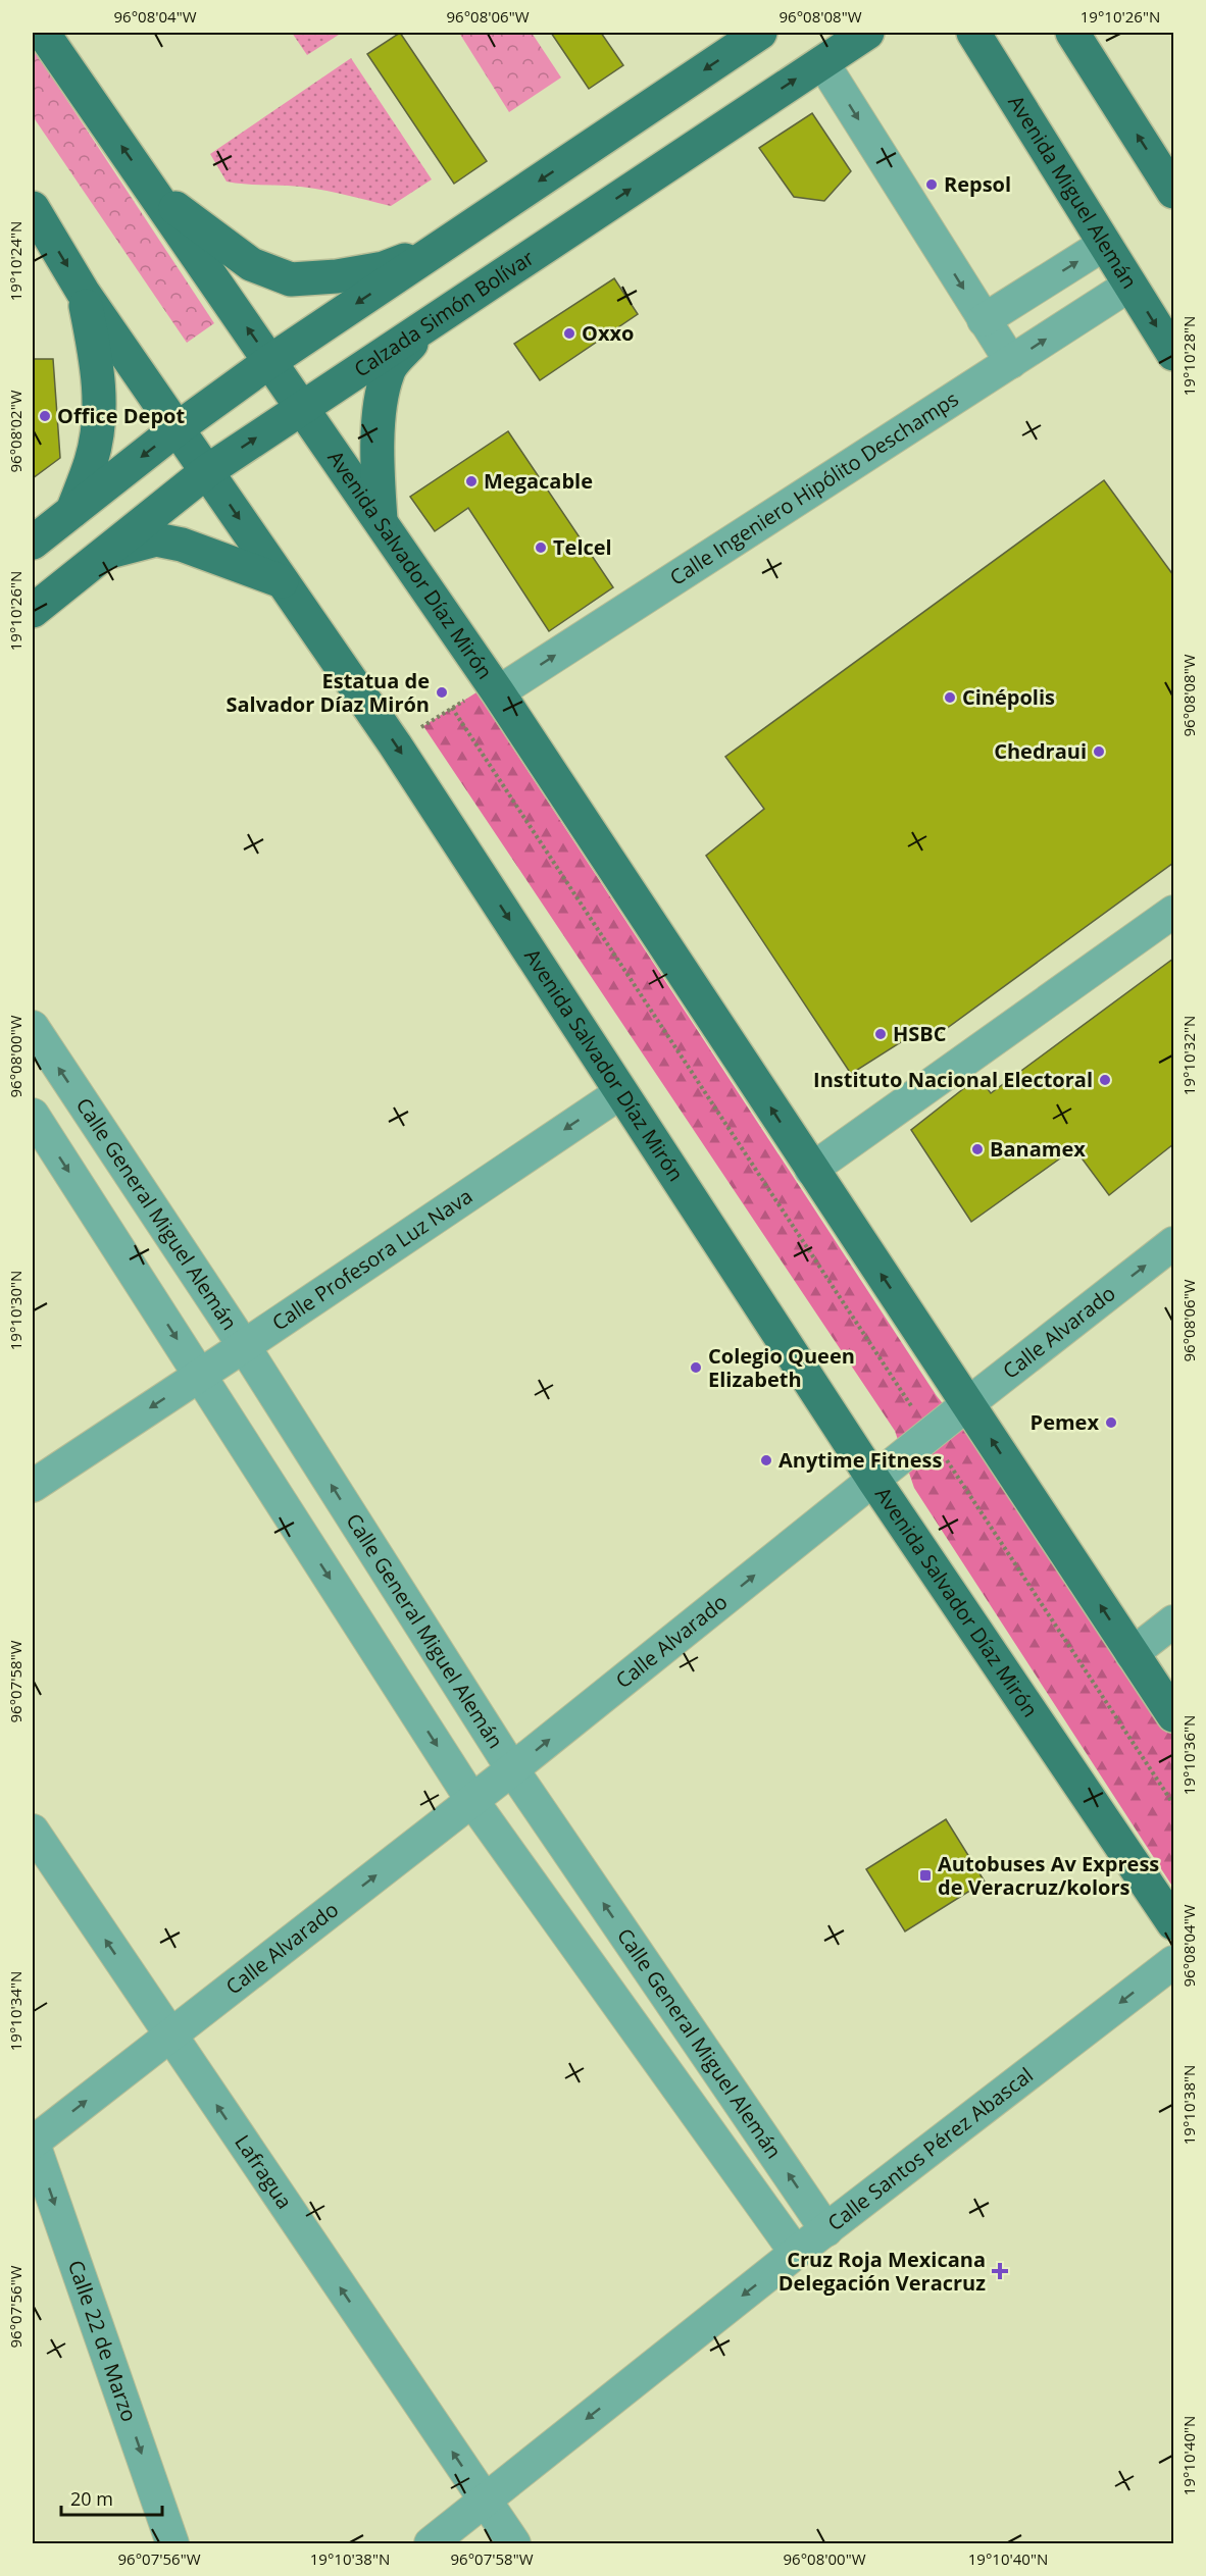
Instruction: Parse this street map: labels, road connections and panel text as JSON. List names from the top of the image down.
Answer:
{
  "streets": {
    "main road": ["Avenida Miguel Alemán", "Calzada Simón Bolívar", "Avenida Salvador Díaz Mirón"],
    "street": [
      "Calle Ingeniero Hipólito Deschamps",
      "Calle General Miguel Alemán",
      "Calle Profesora Luz Nava",
      "Calle Alvarado",
      "Calle Santos Pérez Abascal",
      "Lafragua",
      "Calle 22 de Marzo"
    ]
  },
  "crossings": [
    ["Avenida Miguel Alemán", "Calle Ingeniero Hipólito Deschamps"],
    ["Calzada Simón Bolívar", "Avenida Salvador Díaz Mirón"],
    ["Calle Ingeniero Hipólito Deschamps", "Avenida Salvador Díaz Mirón"],
    ["Avenida Salvador Díaz Mirón", "Calle Profesora Luz Nava"],
    ["Avenida Salvador Díaz Mirón", "Calle Alvarado"],
    ["Calle General Miguel Alemán", "Calle Profesora Luz Nava"],
    ["Calle General Miguel Alemán", "Calle Alvarado"],
    ["Calle General Miguel Alemán", "Calle Santos Pérez Abascal"],
    ["Calle Alvarado", "Lafragua"],
    ["Calle Alvarado", "Calle 22 de Marzo"],
    ["Calle Santos Pérez Abascal", "Lafragua"]
  ],
  "one_way": [
    "Calle Ingeniero Hipólito Deschamps",
    "Calle Profesora Luz Nava",
    "Calle Alvarado",
    "Calle Santos Pérez Abascal",
    "Lafragua",
    "Calle 22 de Marzo"
  ],
  "places": {
    "other": [
      "Repsol",
      "Oxxo",
      "Office Depot",
      "Megacable",
      "Telcel",
      "Estatua de Salvador Díaz Mirón",
      "Cinépolis",
      "Chedraui",
      "HSBC",
      "Instituto Nacional Electoral",
      "Banamex",
      "Colegio Queen Elizabeth",
      "Pemex",
      "Anytime Fitness"
    ],
    "transit": ["Autobuses Av Express de Veracruz/kolors"],
    "health": ["Cruz Roja Mexicana Delegación Veracruz"]
  },
  "scale_bar": "20 m",
  "coordinates": [
    "96°08'04\"W",
    "96°08'06\"W",
    "96°08'08\"W",
    "19°10'26\"N",
    "19°10'24\"N",
    "19°10'28\"N",
    "96°08'02\"W",
    "19°10'32\"N",
    "96°08'00\"W",
    "19°10'30\"N",
    "96°07'58\"W",
    "19°10'36\"N",
    "19°10'34\"N",
    "19°10'38\"N",
    "96°07'56\"W",
    "19°10'40\"N"
  ]
}
